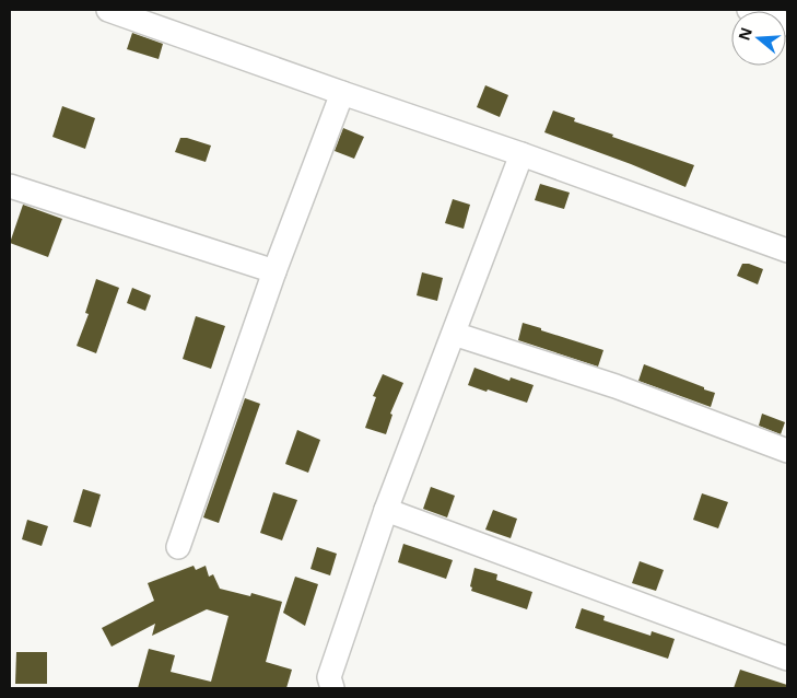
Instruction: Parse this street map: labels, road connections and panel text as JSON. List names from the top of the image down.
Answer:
{
  "north": "left"
}
